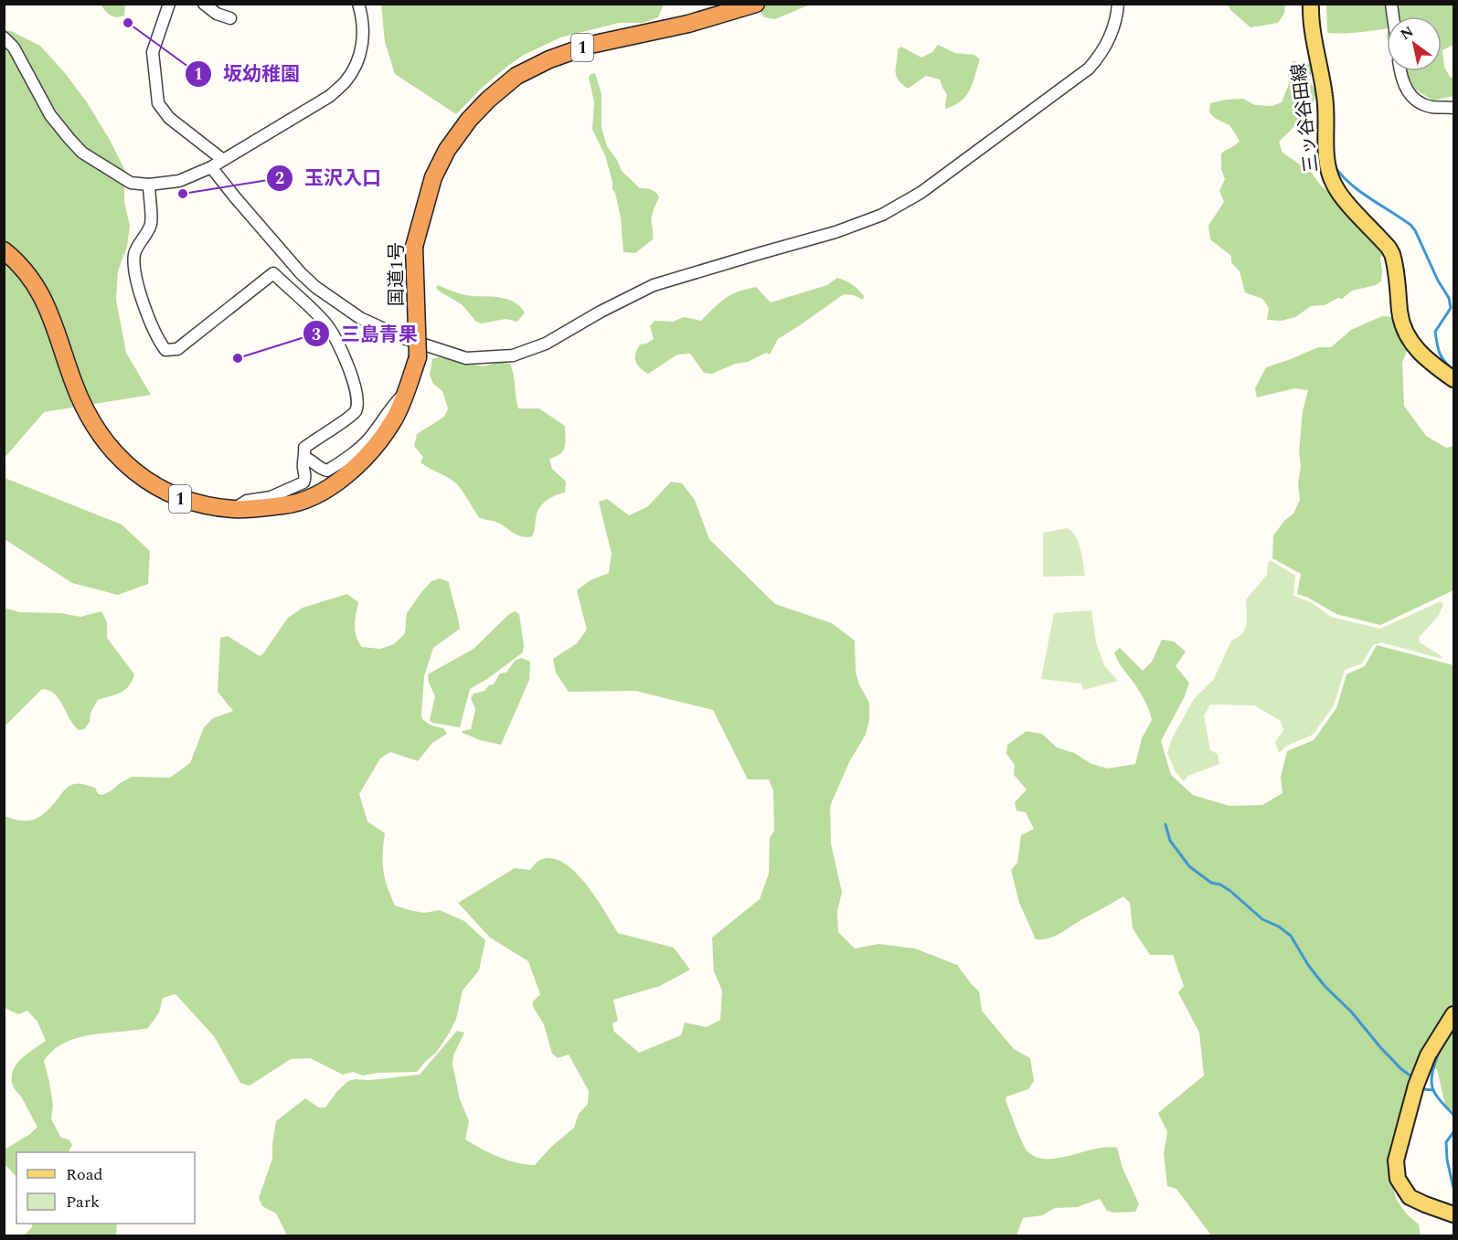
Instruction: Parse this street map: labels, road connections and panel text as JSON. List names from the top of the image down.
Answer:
{
  "streets": {
    "highway": ["1", "国道1号"],
    "main road": ["三ッ谷谷田線"]
  },
  "places": ["坂幼稚園", "玉沢入口", "三島青果"],
  "legend": ["Road", "Park"],
  "north": "top left"
}
